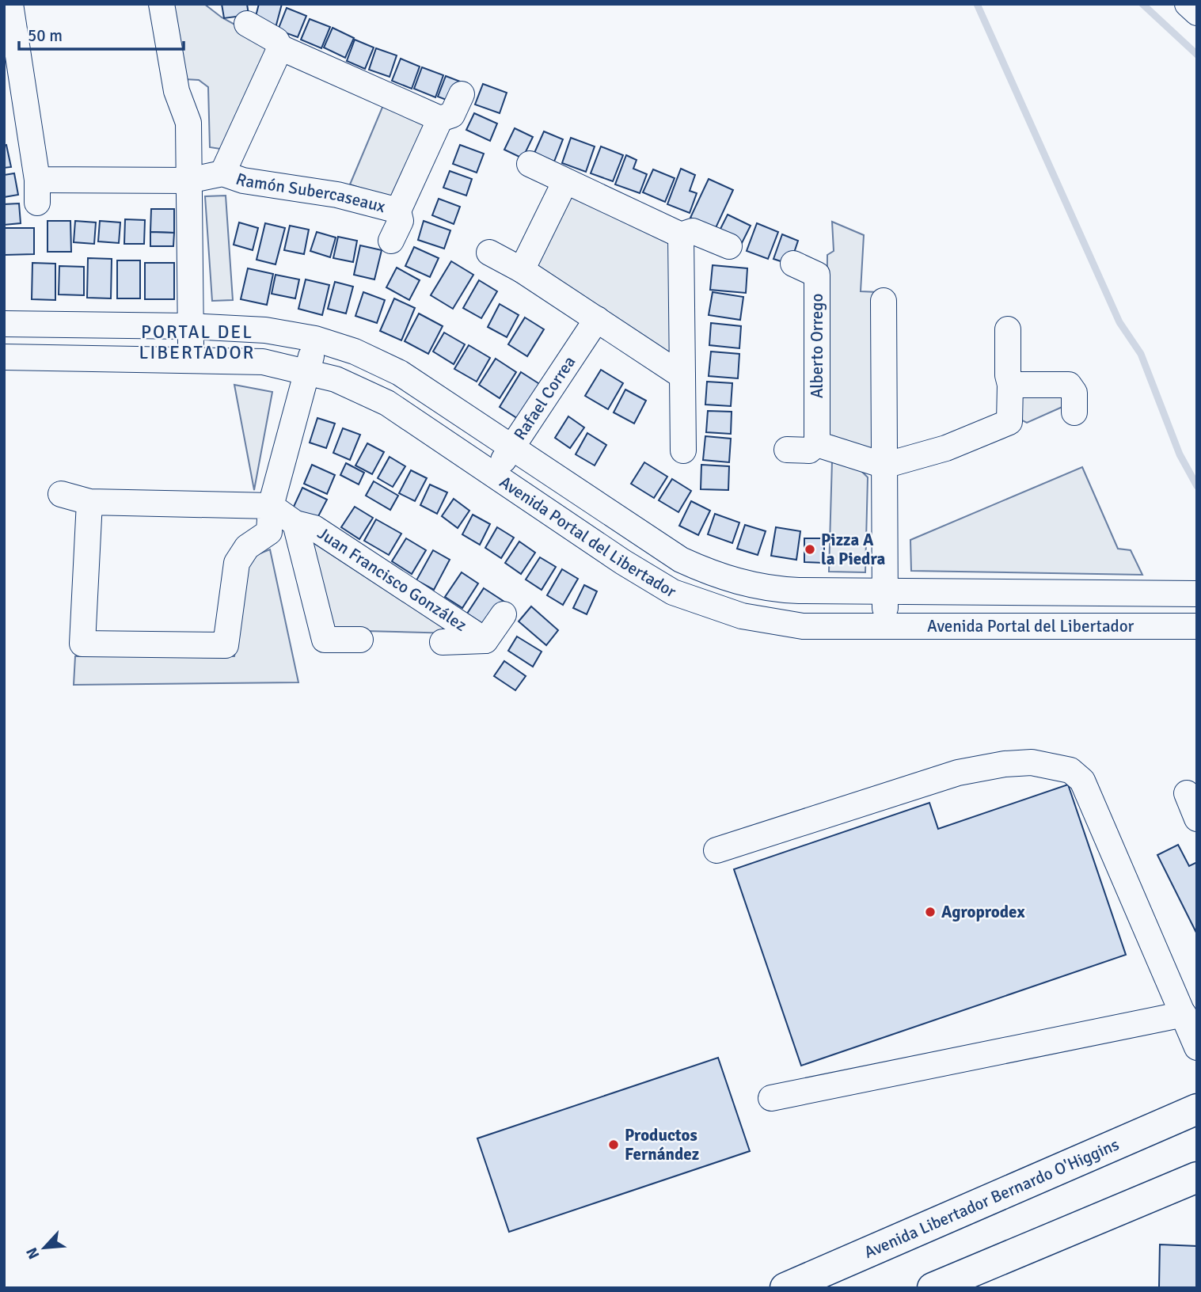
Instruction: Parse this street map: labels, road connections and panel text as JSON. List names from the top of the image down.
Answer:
{
  "streets": {
    "main road": ["Avenida Libertador Bernardo O'Higgins"],
    "street": [
      "Ramón Subercaseaux",
      "Alberto Orrego",
      "Rafael Correa",
      "Avenida Portal del Libertador",
      "Juan Francisco González"
    ]
  },
  "crossings": [
    ["Rafael Correa", "Avenida Portal del Libertador"]
  ],
  "districts": ["PORTAL DEL LIBERTADOR"],
  "places": ["Pizza A la Piedra", "Agroprodex", "Productos Fernández"],
  "scale_bar": "50 m",
  "north": "bottom left"
}
